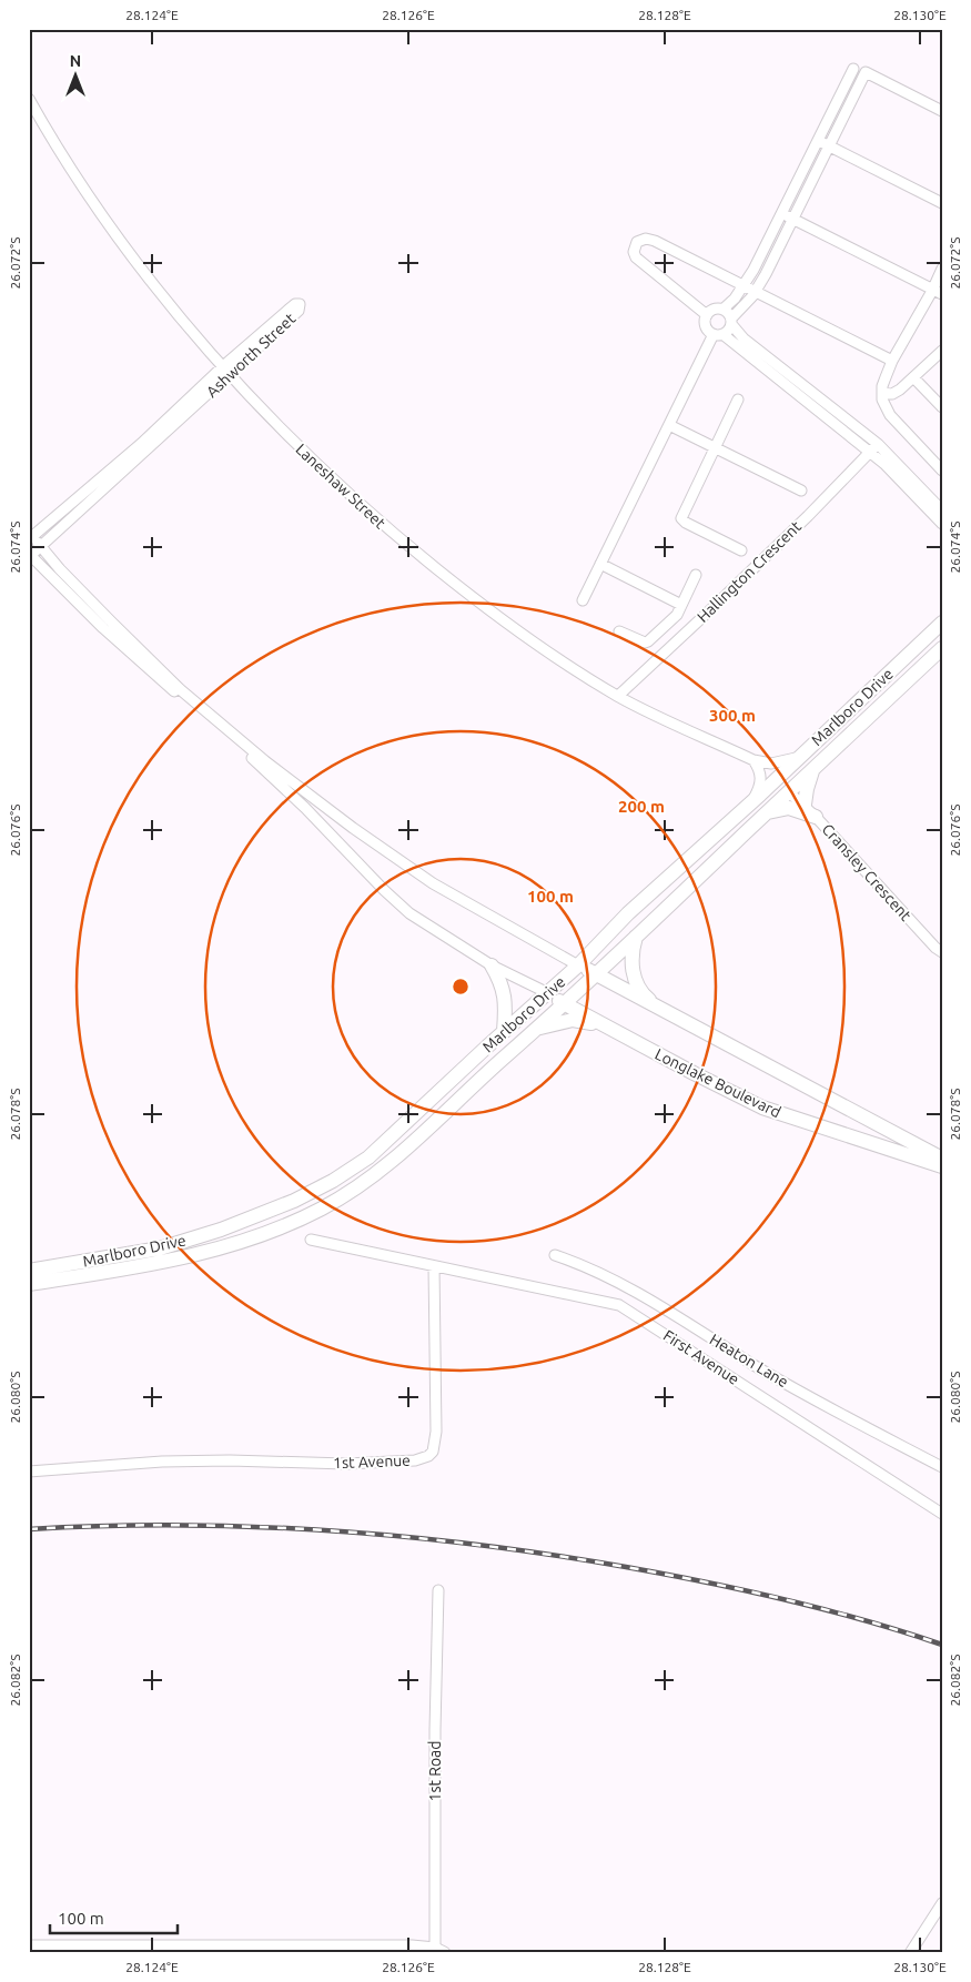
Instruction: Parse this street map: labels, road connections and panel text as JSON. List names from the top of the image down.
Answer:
{
  "streets": {
    "main road": ["Marlboro Drive", "Longlake Boulevard"],
    "street": [
      "Ashworth Street",
      "Laneshaw Street",
      "Hallington Crescent",
      "Cransley Crescent",
      "First Avenue",
      "Heaton Lane",
      "1st Avenue",
      "1st Road"
    ]
  },
  "crossings": [
    ["Ashworth Street", "Laneshaw Street"],
    ["Laneshaw Street", "Hallington Crescent"],
    ["Laneshaw Street", "Marlboro Drive"],
    ["Marlboro Drive", "Cransley Crescent"],
    ["Marlboro Drive", "Longlake Boulevard"],
    ["First Avenue", "1st Avenue"]
  ],
  "scale_bar": "100 m",
  "north": "top",
  "coordinates": [
    "28.124°E",
    "28.126°E",
    "28.128°E",
    "28.130°E",
    "26.072°S",
    "26.074°S",
    "26.076°S",
    "26.078°S",
    "26.080°S",
    "26.082°S"
  ],
  "rings": ["300 m", "200 m", "100 m"]
}
